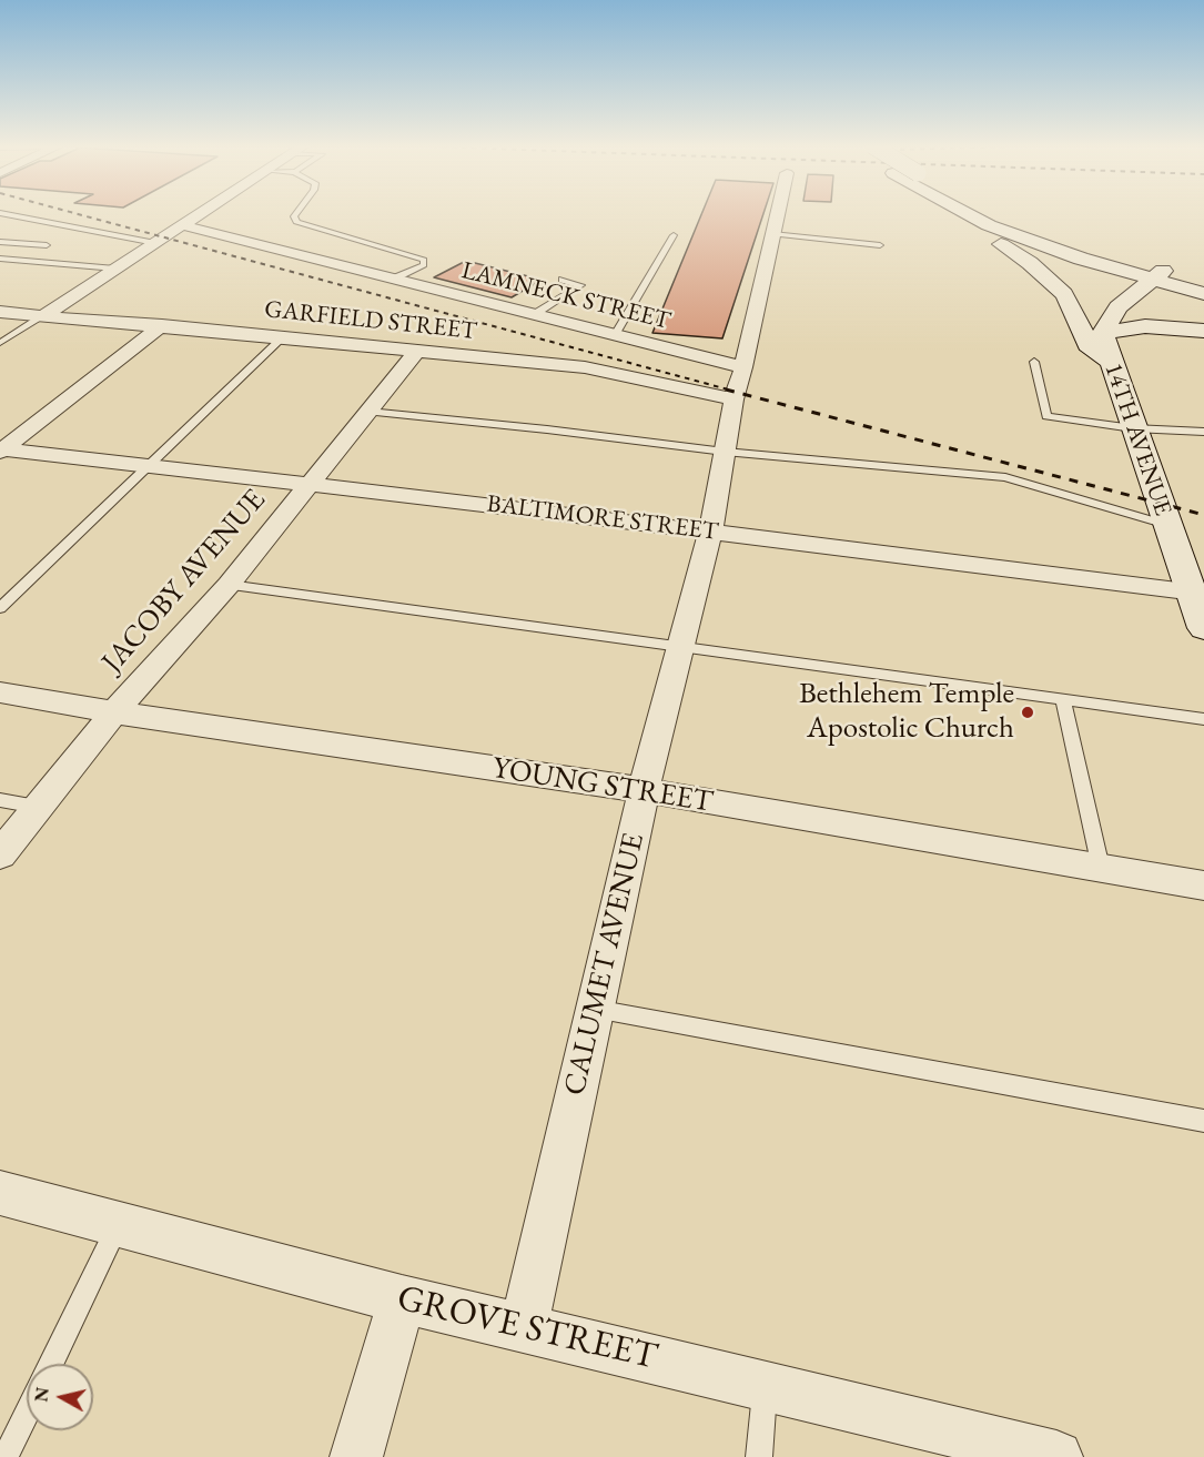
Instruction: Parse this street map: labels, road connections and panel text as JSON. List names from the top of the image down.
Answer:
{
  "streets": {
    "main road": ["14TH AVENUE"],
    "street": [
      "LAMNECK STREET",
      "GARFIELD STREET",
      "BALTIMORE STREET",
      "JACOBY AVENUE",
      "YOUNG STREET",
      "CALUMET AVENUE",
      "GROVE STREET"
    ]
  },
  "crossings": [
    ["LAMNECK STREET", "CALUMET AVENUE"],
    ["GARFIELD STREET", "JACOBY AVENUE"],
    ["GARFIELD STREET", "CALUMET AVENUE"],
    ["14TH AVENUE", "BALTIMORE STREET"],
    ["BALTIMORE STREET", "JACOBY AVENUE"],
    ["BALTIMORE STREET", "CALUMET AVENUE"],
    ["JACOBY AVENUE", "YOUNG STREET"],
    ["YOUNG STREET", "CALUMET AVENUE"],
    ["CALUMET AVENUE", "GROVE STREET"]
  ],
  "places": ["Bethlehem Temple Apostolic Church"],
  "north": "left"
}
